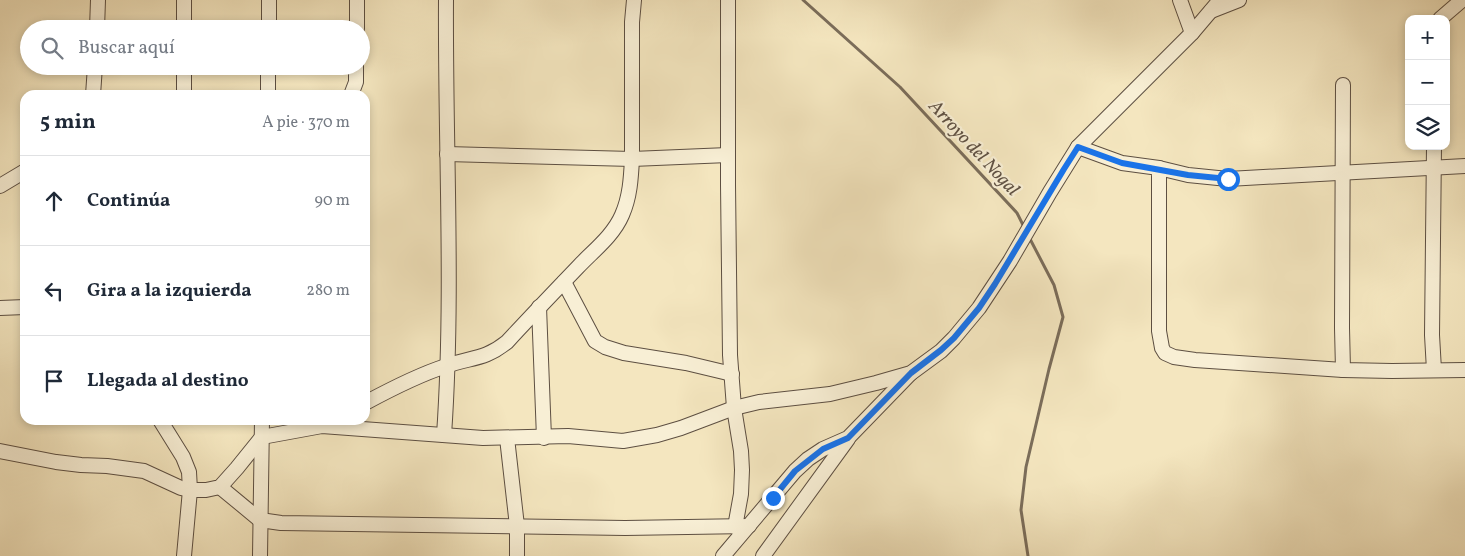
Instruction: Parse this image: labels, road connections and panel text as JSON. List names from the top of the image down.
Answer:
{
  "water": ["Arroyo del Nogal"],
  "page": {
    "map_buttons": ["+", "−"],
    "search": "Buscar aquí",
    "heading": ["5 min", "A pie · 370 m"],
    "list": [
      ["Continúa", "90 m"],
      ["Gira a la izquierda", "280 m"],
      "Llegada al destino"
    ]
  }
}
